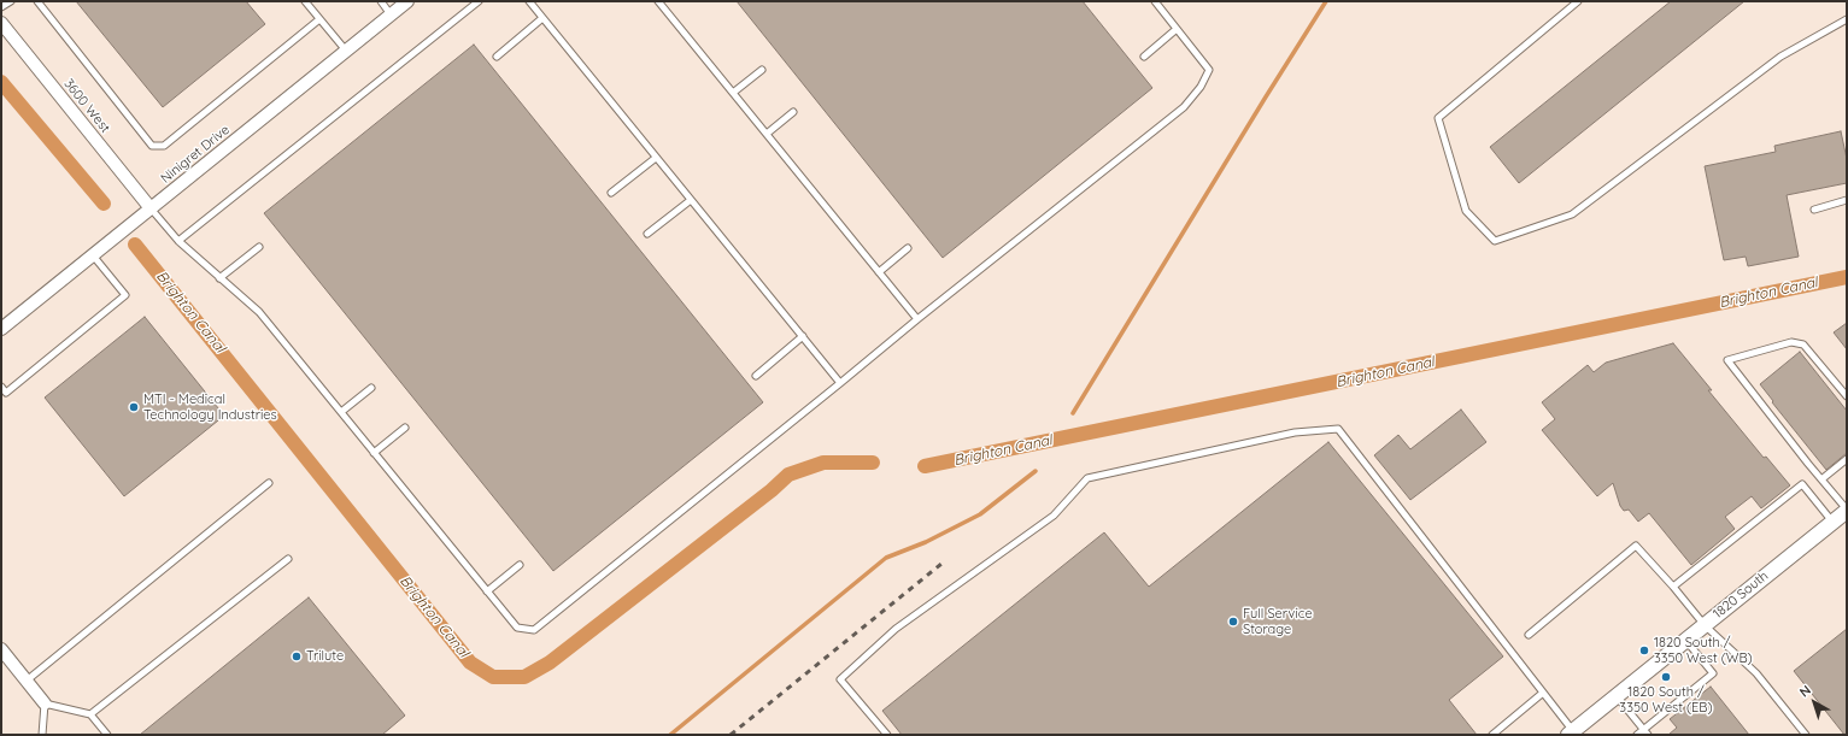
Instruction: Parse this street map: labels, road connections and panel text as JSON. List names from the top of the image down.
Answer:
{
  "streets": {
    "street": ["3600 West", "Ninigret Drive", "1820 South"]
  },
  "crossings": [
    ["3600 West", "Ninigret Drive"]
  ],
  "water": ["Brighton Canal"],
  "places": [
    "MTI - Medical Technology Industries",
    "Full Service Storage",
    "1820 South / 3350 West (WB)",
    "Trilute",
    "1820 South / 3350 West (EB)"
  ],
  "north": "top left"
}
